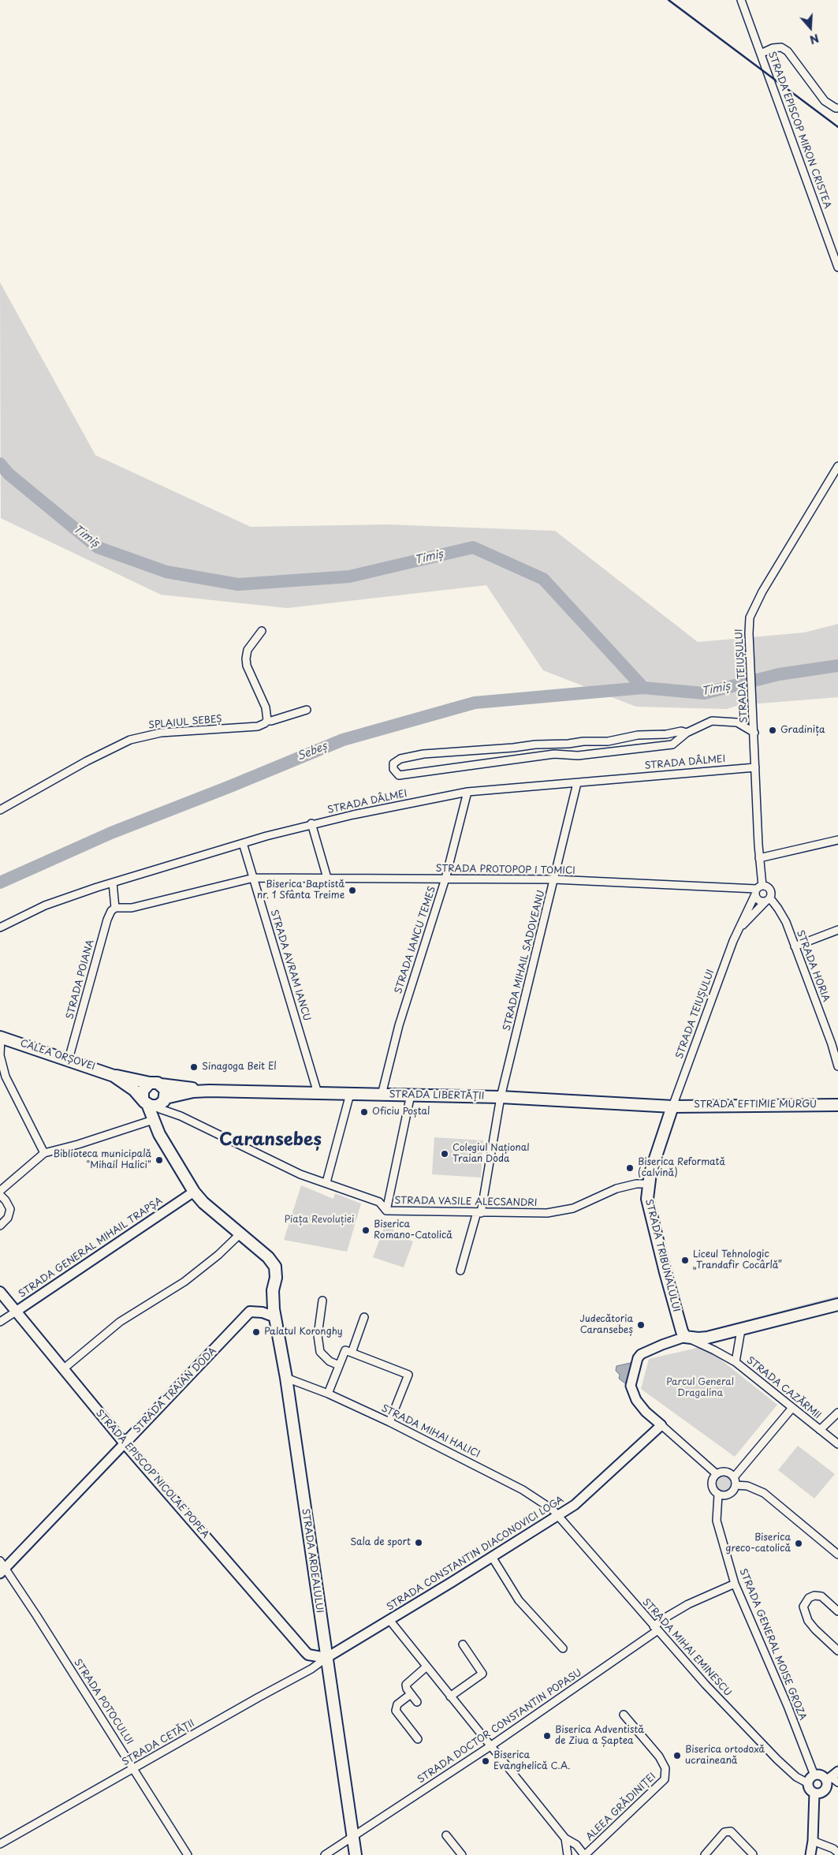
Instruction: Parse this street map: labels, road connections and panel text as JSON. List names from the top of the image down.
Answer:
{
  "streets": {
    "main road": [
      "CALEA ORȘOVEI",
      "STRADA LIBERTĂȚII",
      "STRADA EFTIMIE MURGU",
      "STRADA TRIBUNALULUI",
      "STRADA TRAIAN DODA",
      "STRADA EPISCOP NICOLAE POPEA",
      "STRADA ARDEALULUI"
    ],
    "street": [
      "STRADA EPISCOP MIRON CRISTEA",
      "STRADA TEIUȘULUI",
      "SPLAIUL SEBEȘ",
      "STRADA DÂLMEI",
      "STRADA PROTOPOP I TOMICI",
      "STRADA IANCU TEMES",
      "STRADA MIHAIL SADOVEANU",
      "STRADA AVRAM IANCU",
      "STRADA HORIA",
      "STRADA POIANA",
      "STRADA VASILE ALECSANDRI",
      "STRADA GENERAL MIHAIL TRAPȘA",
      "STRADA CAZĂRMII",
      "STRADA MIHAI HALICI",
      "STRADA CONSTANTIN DIACONOVICI LOGA",
      "STRADA GENERAL MOISE GROZA",
      "STRADA MIHAI EMINESCU",
      "STRADA POTOCULUI",
      "STRADA DOCTOR CONSTANTIN POPASU",
      "STRADA CETĂȚII",
      "ALEEA GRĂDINIȚEI"
    ]
  },
  "crossings": [
    ["STRADA TEIUȘULUI", "STRADA DÂLMEI"],
    ["STRADA TEIUȘULUI", "STRADA PROTOPOP I TOMICI"],
    ["STRADA TEIUȘULUI", "STRADA HORIA"],
    ["STRADA TEIUȘULUI", "STRADA LIBERTĂȚII"],
    ["STRADA TEIUȘULUI", "STRADA EFTIMIE MURGU"],
    ["STRADA TEIUȘULUI", "STRADA TRIBUNALULUI"],
    ["STRADA DÂLMEI", "STRADA IANCU TEMES"],
    ["STRADA DÂLMEI", "STRADA MIHAIL SADOVEANU"],
    ["STRADA DÂLMEI", "STRADA AVRAM IANCU"],
    ["STRADA PROTOPOP I TOMICI", "STRADA IANCU TEMES"],
    ["STRADA PROTOPOP I TOMICI", "STRADA MIHAIL SADOVEANU"],
    ["STRADA PROTOPOP I TOMICI", "STRADA AVRAM IANCU"],
    ["STRADA PROTOPOP I TOMICI", "STRADA HORIA"],
    ["STRADA PROTOPOP I TOMICI", "STRADA POIANA"],
    ["STRADA IANCU TEMES", "STRADA LIBERTĂȚII"],
    ["STRADA MIHAIL SADOVEANU", "STRADA LIBERTĂȚII"],
    ["STRADA MIHAIL SADOVEANU", "STRADA VASILE ALECSANDRI"],
    ["STRADA AVRAM IANCU", "STRADA LIBERTĂȚII"],
    ["STRADA POIANA", "CALEA ORȘOVEI"],
    ["CALEA ORȘOVEI", "STRADA LIBERTĂȚII"],
    ["CALEA ORȘOVEI", "STRADA VASILE ALECSANDRI"],
    ["STRADA LIBERTĂȚII", "STRADA EFTIMIE MURGU"],
    ["STRADA LIBERTĂȚII", "STRADA VASILE ALECSANDRI"],
    ["STRADA LIBERTĂȚII", "STRADA TRIBUNALULUI"],
    ["STRADA EFTIMIE MURGU", "STRADA TRIBUNALULUI"],
    ["STRADA VASILE ALECSANDRI", "STRADA TRIBUNALULUI"],
    ["STRADA GENERAL MIHAIL TRAPȘA", "STRADA EPISCOP NICOLAE POPEA"],
    ["STRADA TRIBUNALULUI", "STRADA CAZĂRMII"],
    ["STRADA TRAIAN DODA", "STRADA EPISCOP NICOLAE POPEA"],
    ["STRADA TRAIAN DODA", "STRADA ARDEALULUI"],
    ["STRADA TRAIAN DODA", "STRADA POTOCULUI"],
    ["STRADA MIHAI HALICI", "STRADA CONSTANTIN DIACONOVICI LOGA"],
    ["STRADA MIHAI HALICI", "STRADA ARDEALULUI"],
    ["STRADA MIHAI HALICI", "STRADA MIHAI EMINESCU"],
    ["STRADA EPISCOP NICOLAE POPEA", "STRADA CONSTANTIN DIACONOVICI LOGA"],
    ["STRADA EPISCOP NICOLAE POPEA", "STRADA ARDEALULUI"],
    ["STRADA EPISCOP NICOLAE POPEA", "STRADA CETĂȚII"],
    ["STRADA CONSTANTIN DIACONOVICI LOGA", "STRADA ARDEALULUI"],
    ["STRADA CONSTANTIN DIACONOVICI LOGA", "STRADA MIHAI EMINESCU"],
    ["STRADA CONSTANTIN DIACONOVICI LOGA", "STRADA CETĂȚII"],
    ["STRADA ARDEALULUI", "STRADA DOCTOR CONSTANTIN POPASU"],
    ["STRADA ARDEALULUI", "STRADA CETĂȚII"],
    ["STRADA GENERAL MOISE GROZA", "STRADA MIHAI EMINESCU"],
    ["STRADA GENERAL MOISE GROZA", "STRADA DOCTOR CONSTANTIN POPASU"],
    ["STRADA MIHAI EMINESCU", "STRADA DOCTOR CONSTANTIN POPASU"],
    ["STRADA POTOCULUI", "STRADA CETĂȚII"]
  ],
  "districts": ["Caransebeș"],
  "water": ["Timiș", "Sebeș"],
  "parks": ["Piața Revoluției", "Parcul General Dragalina"],
  "places": [
    "Gradinița",
    "Biserica Baptistă nr. 1 Sfânta Treime",
    "Sinagoga Beit El",
    "Oficiu Poștal",
    "Colegiul Național Traian Doda",
    "Biblioteca municipală \"Mihail Halici\"",
    "Biserica Reformată (calvină)",
    "Biserica Romano-Catolică",
    "Liceul Tehnologic „Trandafir Cocârlă”",
    "Judecătoria Caransebeș",
    "Palatul Koronghy",
    "Sala de sport",
    "Biserica greco-catolică",
    "Biserica Adventistă de Ziua a Șaptea",
    "Biserica ortodoxă ucraineană",
    "Biserica Evanghelică C.A."
  ],
  "north": "bottom"
}
